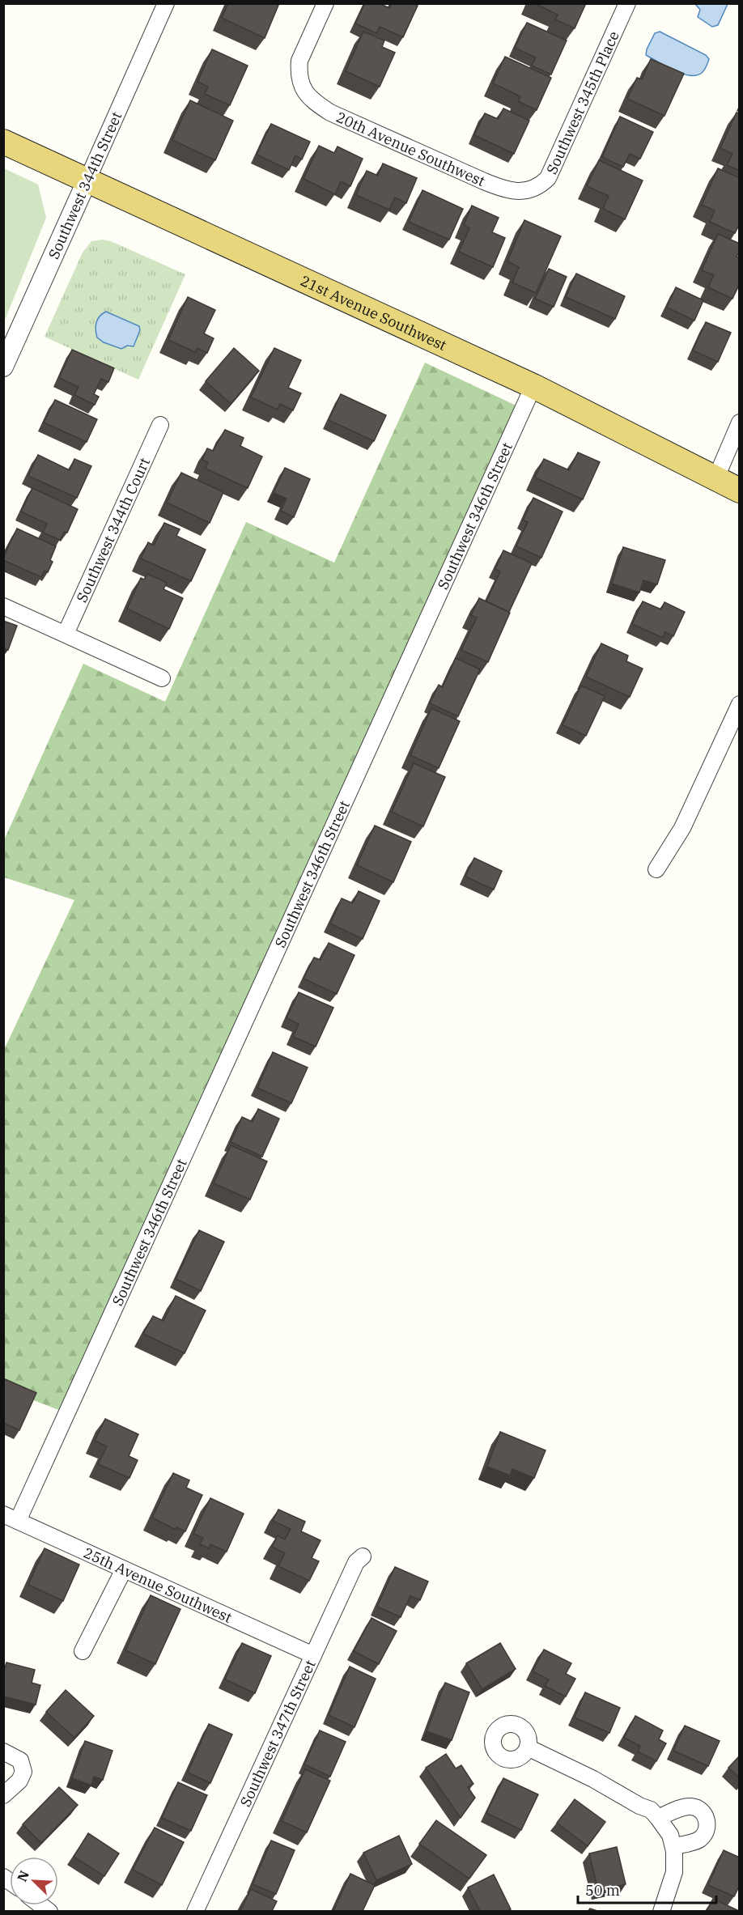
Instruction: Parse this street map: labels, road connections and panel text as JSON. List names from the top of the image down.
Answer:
{
  "streets": {
    "main road": ["21st Avenue Southwest"],
    "street": [
      "Southwest 345th Place",
      "20th Avenue Southwest",
      "Southwest 344th Street",
      "Southwest 346th Street",
      "Southwest 344th Court",
      "25th Avenue Southwest",
      "Southwest 347th Street"
    ]
  },
  "crossings": [
    ["Southwest 345th Place", "20th Avenue Southwest"],
    ["Southwest 344th Street", "21st Avenue Southwest"],
    ["21st Avenue Southwest", "Southwest 346th Street"],
    ["Southwest 346th Street", "25th Avenue Southwest"],
    ["25th Avenue Southwest", "Southwest 347th Street"]
  ],
  "scale_bar": "50 m",
  "north": "top left"
}
